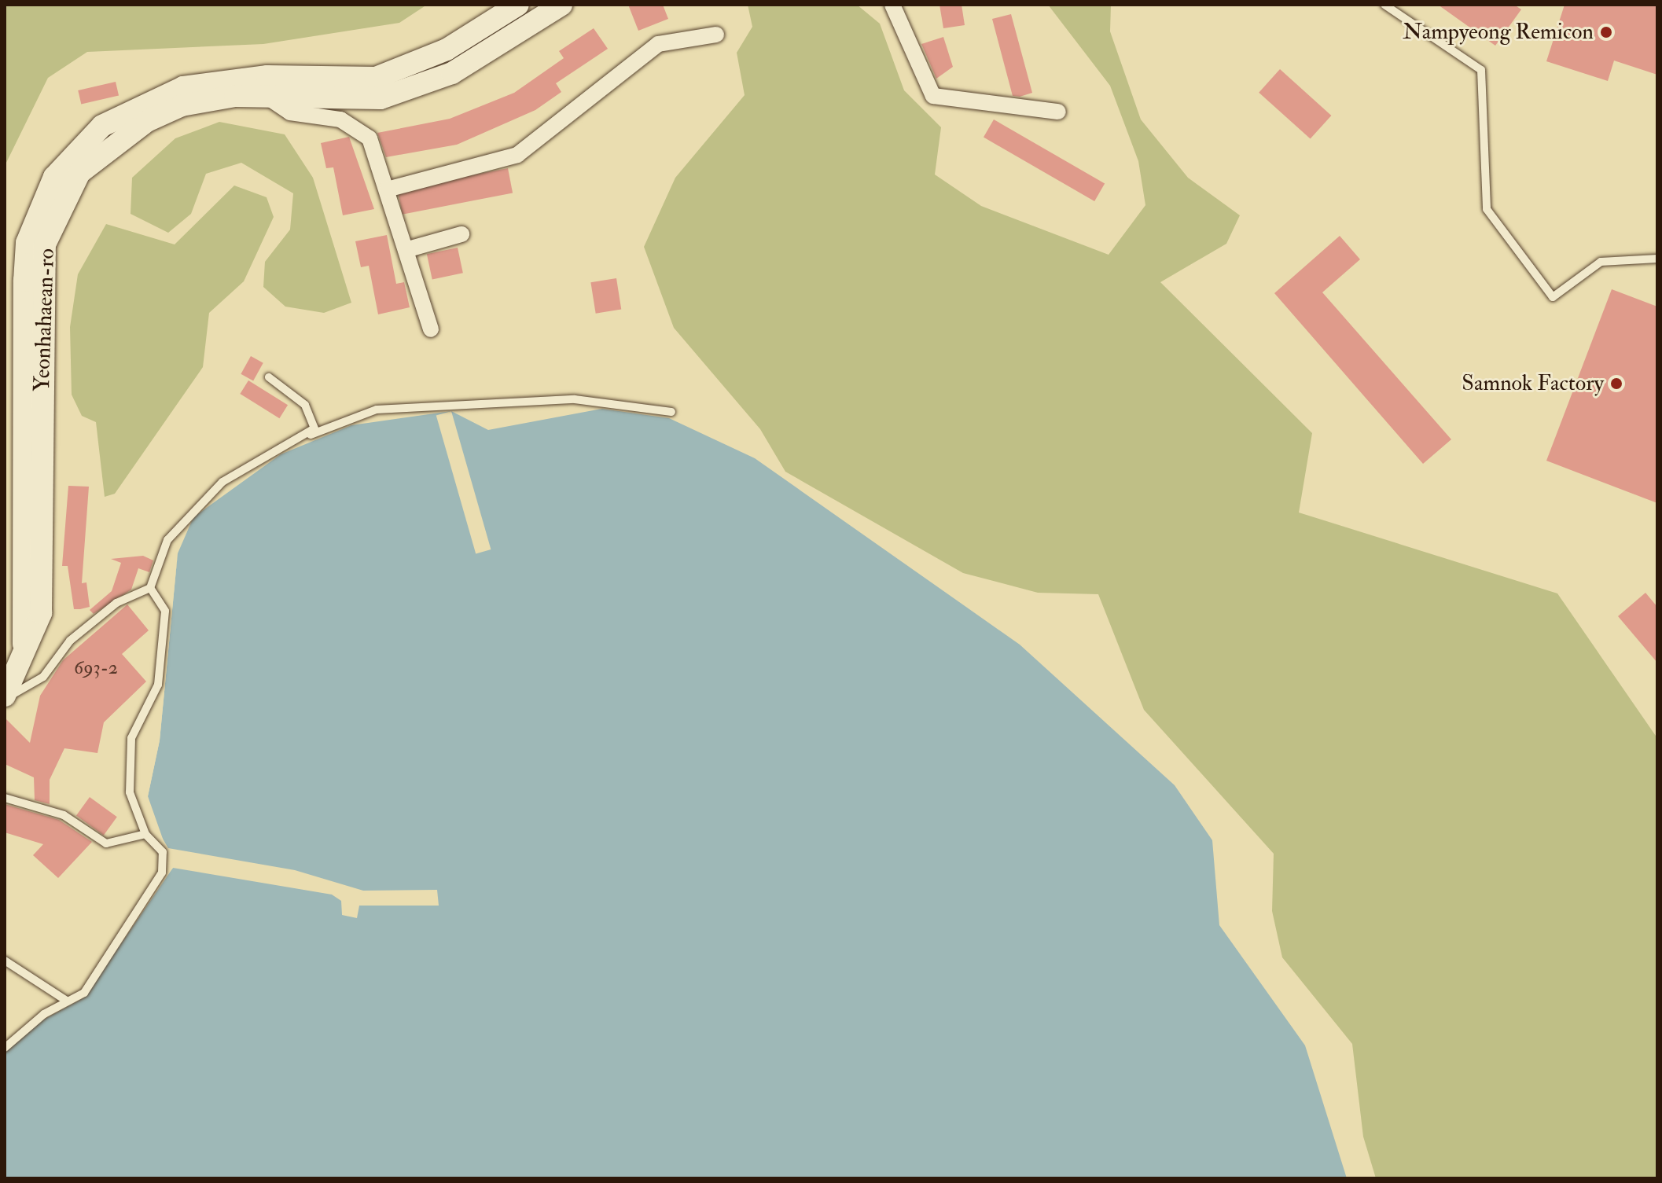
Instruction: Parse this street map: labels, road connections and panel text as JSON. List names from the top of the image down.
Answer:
{
  "streets": {
    "street": ["Yeonhahaean-ro"]
  },
  "places": ["Nampyeong Remicon", "Samnok Factory"],
  "house_numbers": ["693-2"]
}
